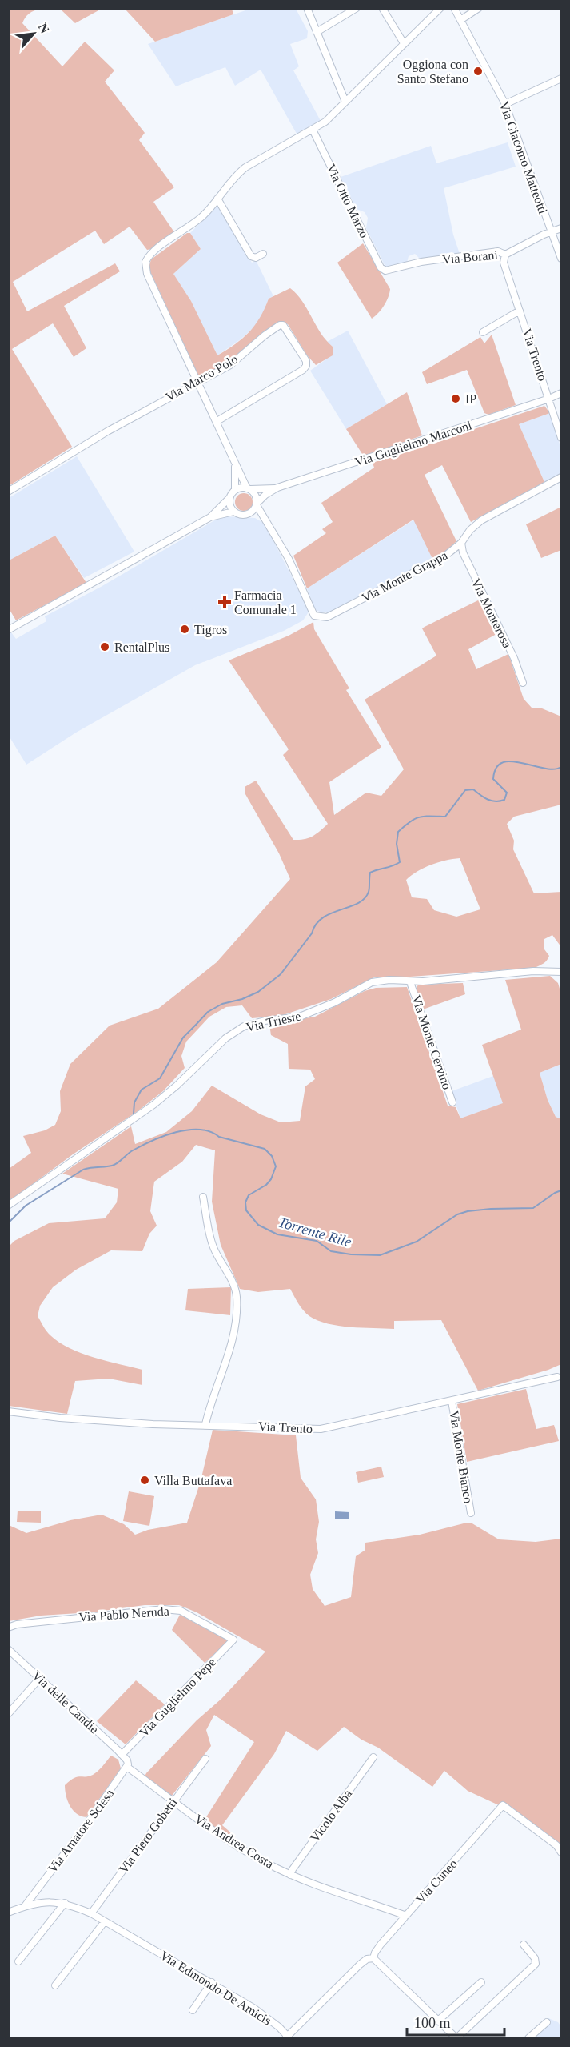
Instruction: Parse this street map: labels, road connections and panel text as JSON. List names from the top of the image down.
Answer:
{
  "streets": {
    "street": [
      "Via Giacomo Matteotti",
      "Via Otto Marzo",
      "Via Borani",
      "Via Trento",
      "Via Marco Polo",
      "Via Guglielmo Marconi",
      "Via Monte Grappa",
      "Via Monterosa",
      "Via Trieste",
      "Via Monte Cervino",
      "Via Monte Bianco",
      "Via Pablo Neruda",
      "Via Guglielmo Pepe",
      "Via delle Candie",
      "Vicolo Alba",
      "Via Amatore Sciesa",
      "Via Piero Gobetti",
      "Via Andrea Costa",
      "Via Cuneo",
      "Via Edmondo De Amicis"
    ]
  },
  "crossings": [
    ["Via Giacomo Matteotti", "Via Borani"],
    ["Via Otto Marzo", "Via Borani"],
    ["Via Borani", "Via Trento"],
    ["Via Trento", "Via Guglielmo Marconi"],
    ["Via Trento", "Via Monte Bianco"],
    ["Via Monte Grappa", "Via Monterosa"],
    ["Via Trieste", "Via Monte Cervino"],
    ["Via Pablo Neruda", "Via Guglielmo Pepe"],
    ["Via Guglielmo Pepe", "Via delle Candie"],
    ["Vicolo Alba", "Via Andrea Costa"],
    ["Via Amatore Sciesa", "Via Andrea Costa"],
    ["Via Amatore Sciesa", "Via Edmondo De Amicis"],
    ["Via Piero Gobetti", "Via Andrea Costa"],
    ["Via Piero Gobetti", "Via Edmondo De Amicis"],
    ["Via Andrea Costa", "Via Cuneo"],
    ["Via Cuneo", "Via Edmondo De Amicis"]
  ],
  "water": ["Torrente Rile"],
  "places": {
    "other": [
      "Oggiona con Santo Stefano",
      "IP",
      "Tigros",
      "RentalPlus",
      "Villa Buttafava"
    ],
    "health": ["Farmacia Comunale 1"]
  },
  "scale_bar": "100 m",
  "north": "top right"
}
